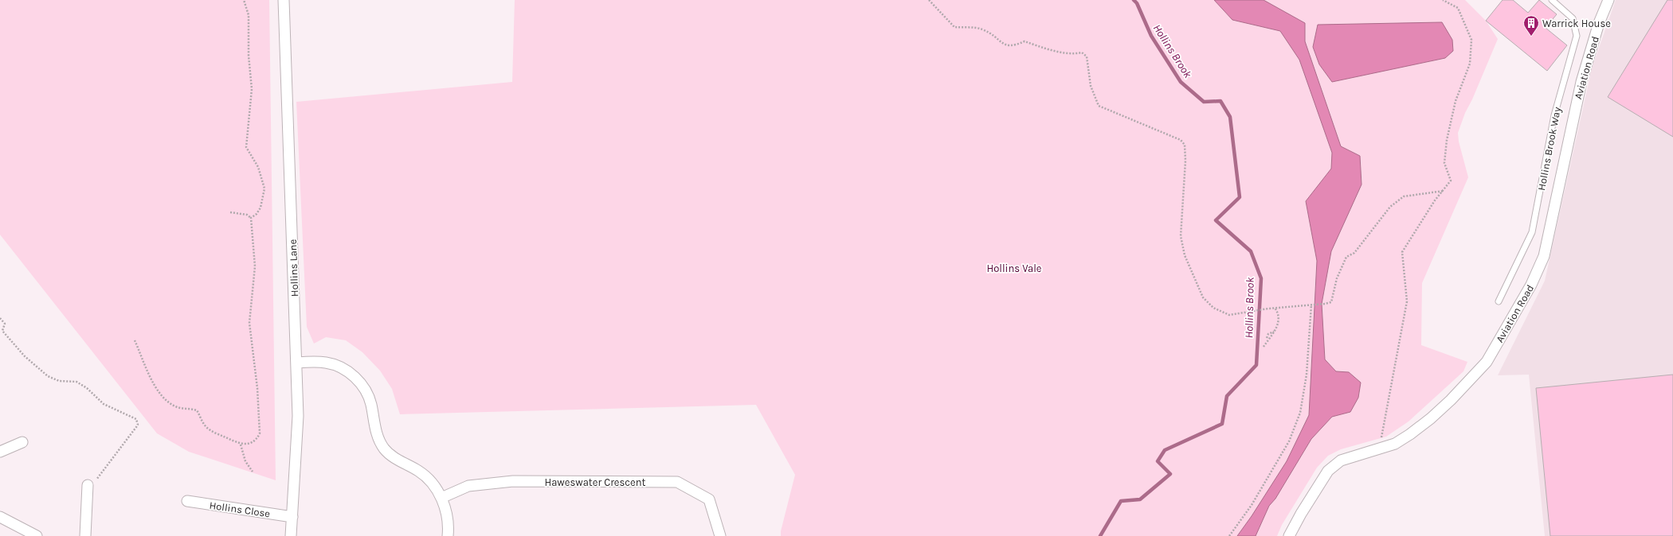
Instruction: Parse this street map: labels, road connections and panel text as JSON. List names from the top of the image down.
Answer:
{
  "streets": {
    "street": [
      "Aviation Road",
      "Hollins Lane",
      "Haweswater Crescent",
      "Hollins Close"
    ],
    "lane": ["Hollins Brook Way"]
  },
  "crossings": [
    ["Hollins Lane", "Hollins Close"]
  ],
  "water": ["Hollins Brook"],
  "parks": ["Hollins Vale"],
  "places": {
    "building": ["Warrick House"]
  }
}
